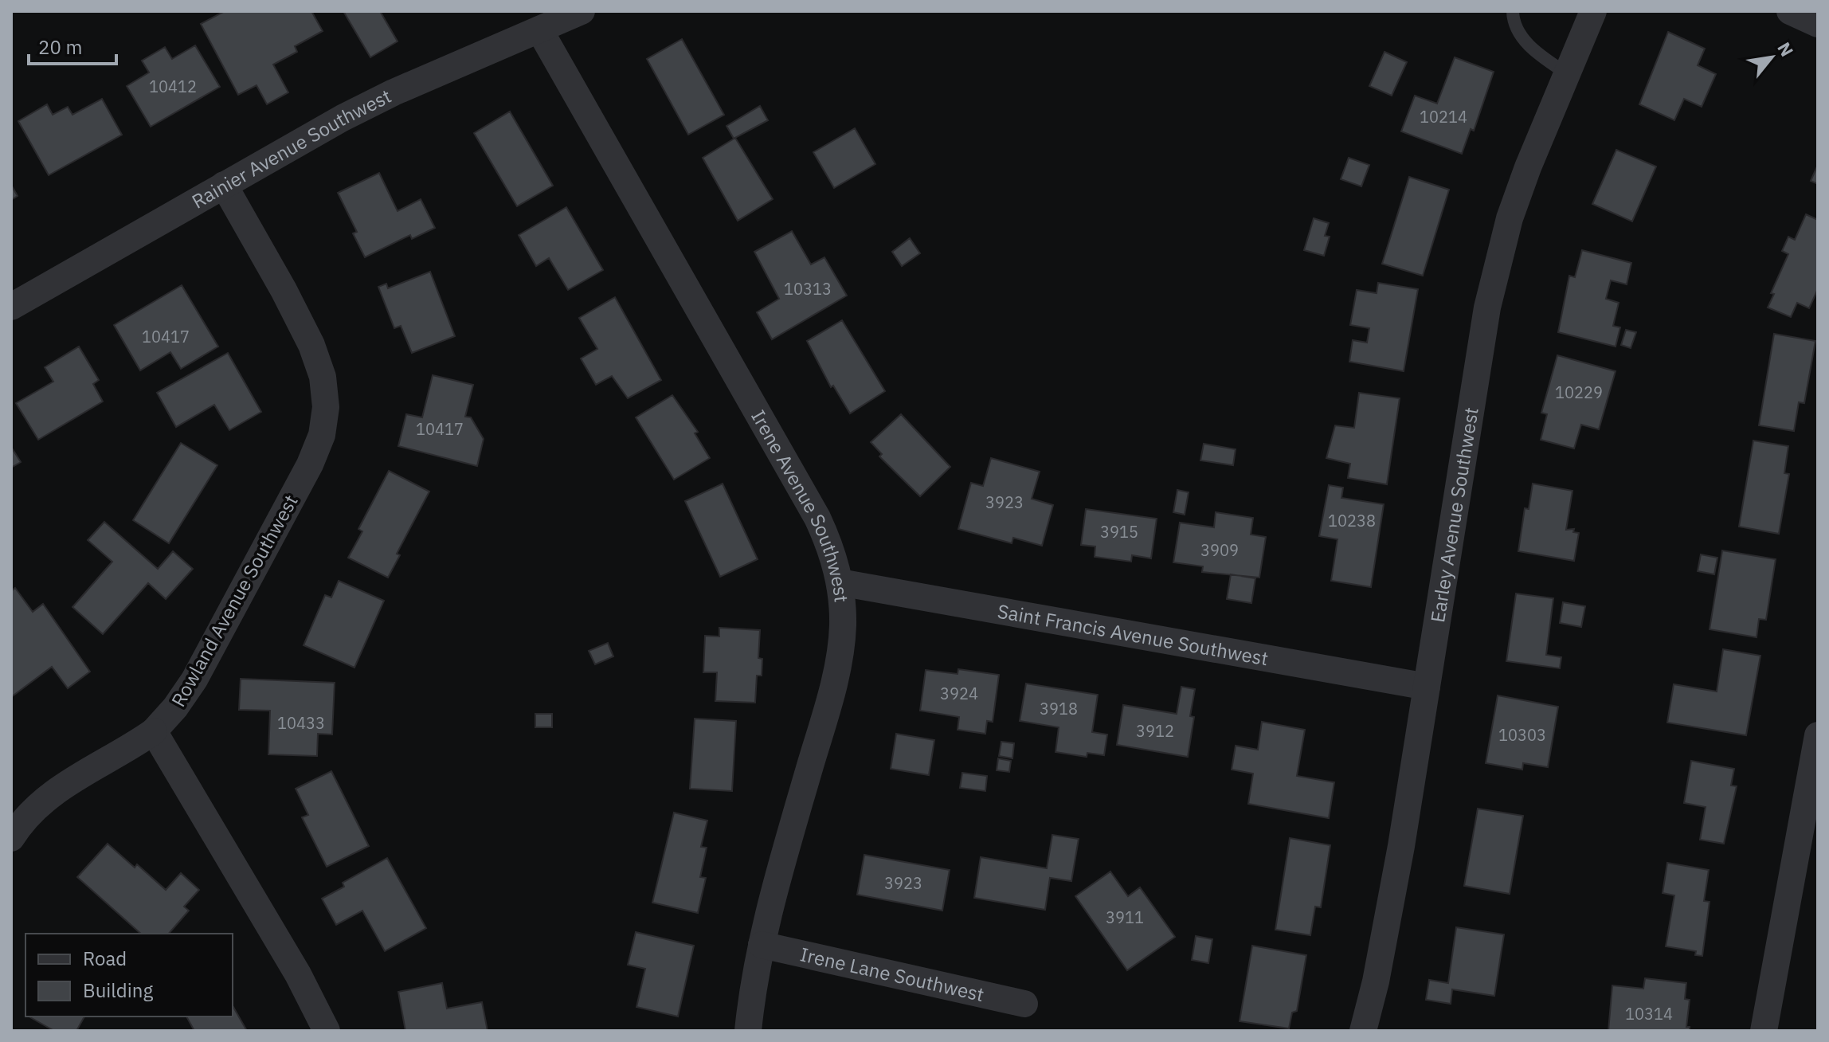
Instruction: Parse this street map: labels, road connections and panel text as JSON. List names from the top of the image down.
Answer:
{
  "streets": {
    "street": [
      "Rainier Avenue Southwest",
      "Irene Avenue Southwest",
      "Earley Avenue Southwest",
      "Rowland Avenue Southwest",
      "Saint Francis Avenue Southwest",
      "Irene Lane Southwest"
    ]
  },
  "crossings": [
    ["Rainier Avenue Southwest", "Irene Avenue Southwest"],
    ["Rainier Avenue Southwest", "Rowland Avenue Southwest"],
    ["Irene Avenue Southwest", "Saint Francis Avenue Southwest"],
    ["Irene Avenue Southwest", "Irene Lane Southwest"],
    ["Earley Avenue Southwest", "Saint Francis Avenue Southwest"]
  ],
  "house_numbers": [
    "10412",
    "10214",
    "10313",
    "10417",
    "10229",
    "10417",
    "3923",
    "10238",
    "3915",
    "3909",
    "3924",
    "3918",
    "10433",
    "3912",
    "10303",
    "3923",
    "3911",
    "10314"
  ],
  "legend": ["Road", "Building"],
  "scale_bar": "20 m",
  "north": "top right"
}
